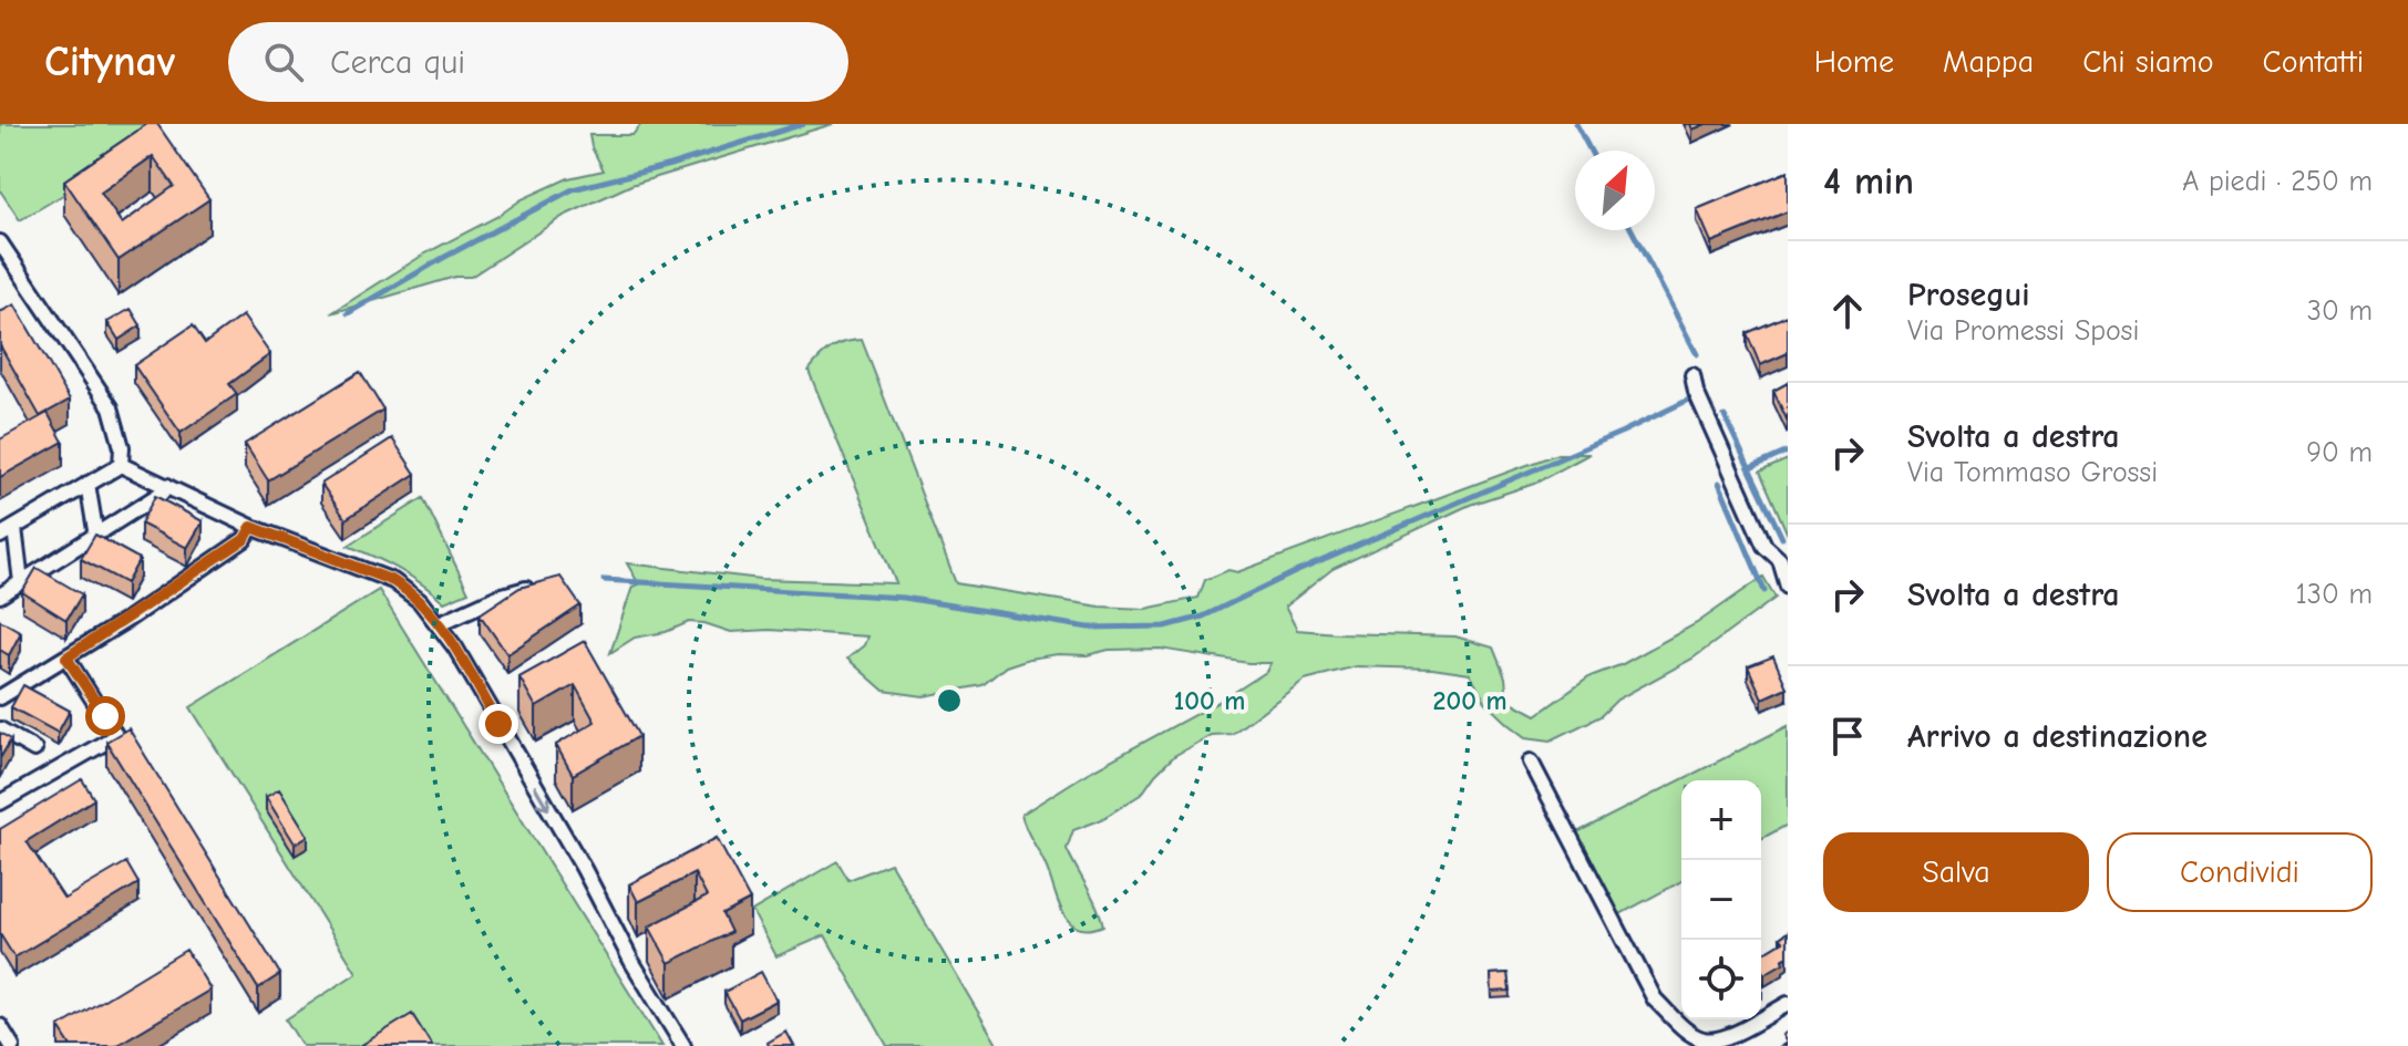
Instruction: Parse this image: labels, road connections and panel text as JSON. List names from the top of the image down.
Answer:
{
  "north": "top right",
  "page": {
    "header": "Citynav",
    "search": "Cerca qui",
    "nav": [
      "Home",
      "Mappa",
      "Chi siamo",
      "Contatti"
    ],
    "heading": ["4 min", "A piedi · 250 m"],
    "list": [
      ["Prosegui", "Via Promessi Sposi", "30 m"],
      ["Svolta a destra", "Via Tommaso Grossi", "90 m"],
      ["Svolta a destra", "130 m"],
      "Arrivo a destinazione"
    ],
    "map_buttons": ["+", "−"],
    "buttons": ["Salva", "Condividi"]
  },
  "rings": ["100 m", "200 m"]
}
